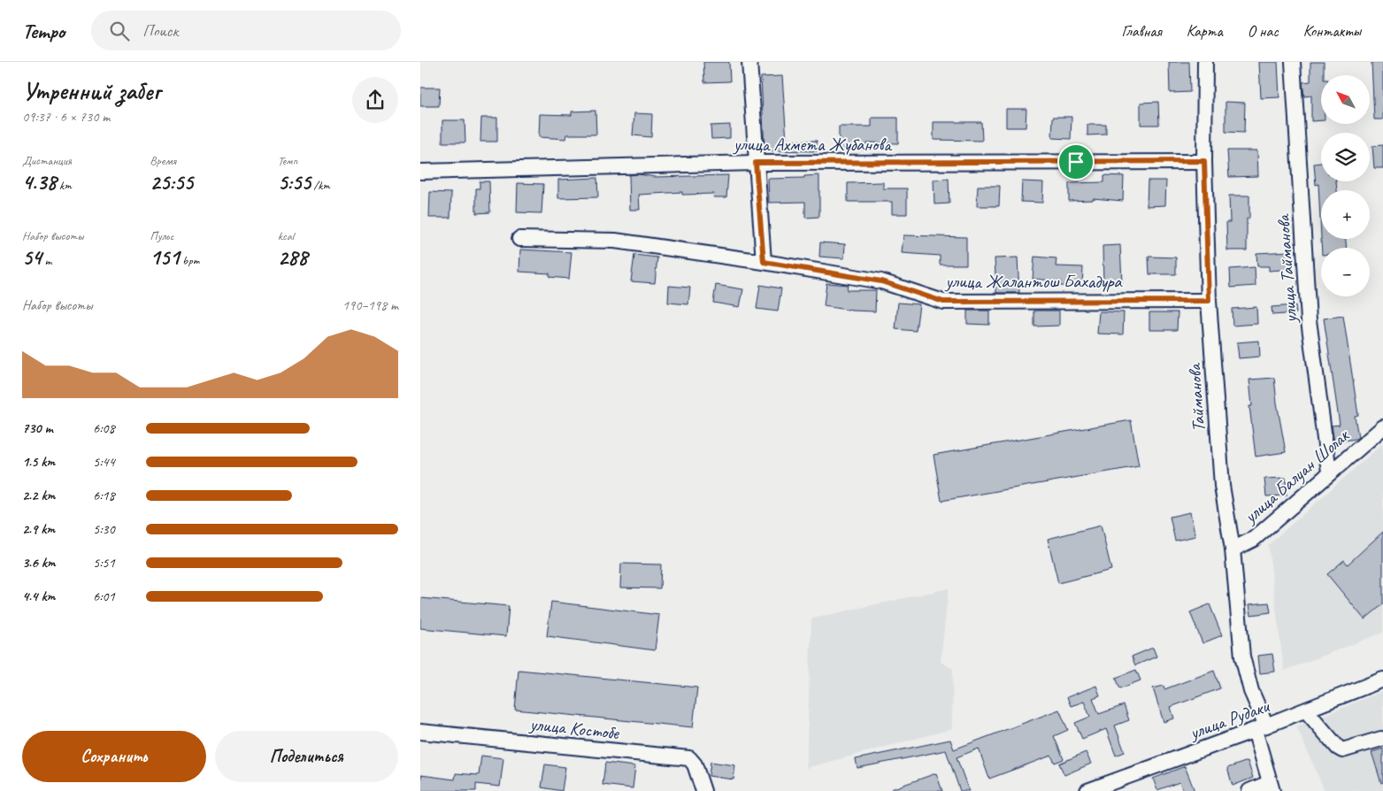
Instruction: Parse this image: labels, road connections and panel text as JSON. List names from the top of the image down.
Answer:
{
  "streets": {
    "street": [
      "улица Ахмета Жубанова",
      "улица Тайманова",
      "улица Жалантош Бахадура",
      "Тайманова",
      "улица Балуан Шолак",
      "улица Рудаки",
      "улица Костобе"
    ]
  },
  "crossings": [
    ["улица Ахмета Жубанова", "Тайманова"],
    ["улица Тайманова", "улица Балуан Шолак"],
    ["улица Жалантош Бахадура", "Тайманова"],
    ["Тайманова", "улица Балуан Шолак"],
    ["Тайманова", "улица Рудаки"]
  ],
  "north": "top left",
  "page": {
    "header": "Tempo",
    "search": "Поиск",
    "nav": [
      "Главная",
      "Карта",
      "О нас",
      "Контакты"
    ],
    "heading": ["Утренний забег", "09:37 · 6 × 730 m"],
    "map_buttons": ["+", "−"],
    "stats": [
      ["Дистанция", "4.38 km"],
      ["Время", "25:55"],
      ["Темп", "5:55 /km"],
      ["Набор высоты", "54 m"],
      ["Пульс", "151 bpm"],
      ["kcal", "288"]
    ],
    "chart": ["Набор высоты", "190–198 m"],
    "list": [
      {
        "name": "730 m",
        "note": "6:08"
      },
      {
        "name": "1.5 km",
        "note": "5:44"
      },
      {
        "name": "2.2 km",
        "note": "6:18"
      },
      {
        "name": "2.9 km",
        "note": "5:30"
      },
      {
        "name": "3.6 km",
        "note": "5:51"
      },
      {
        "name": "4.4 km",
        "note": "6:01"
      }
    ],
    "buttons": ["Сохранить", "Поделиться"]
  }
}
